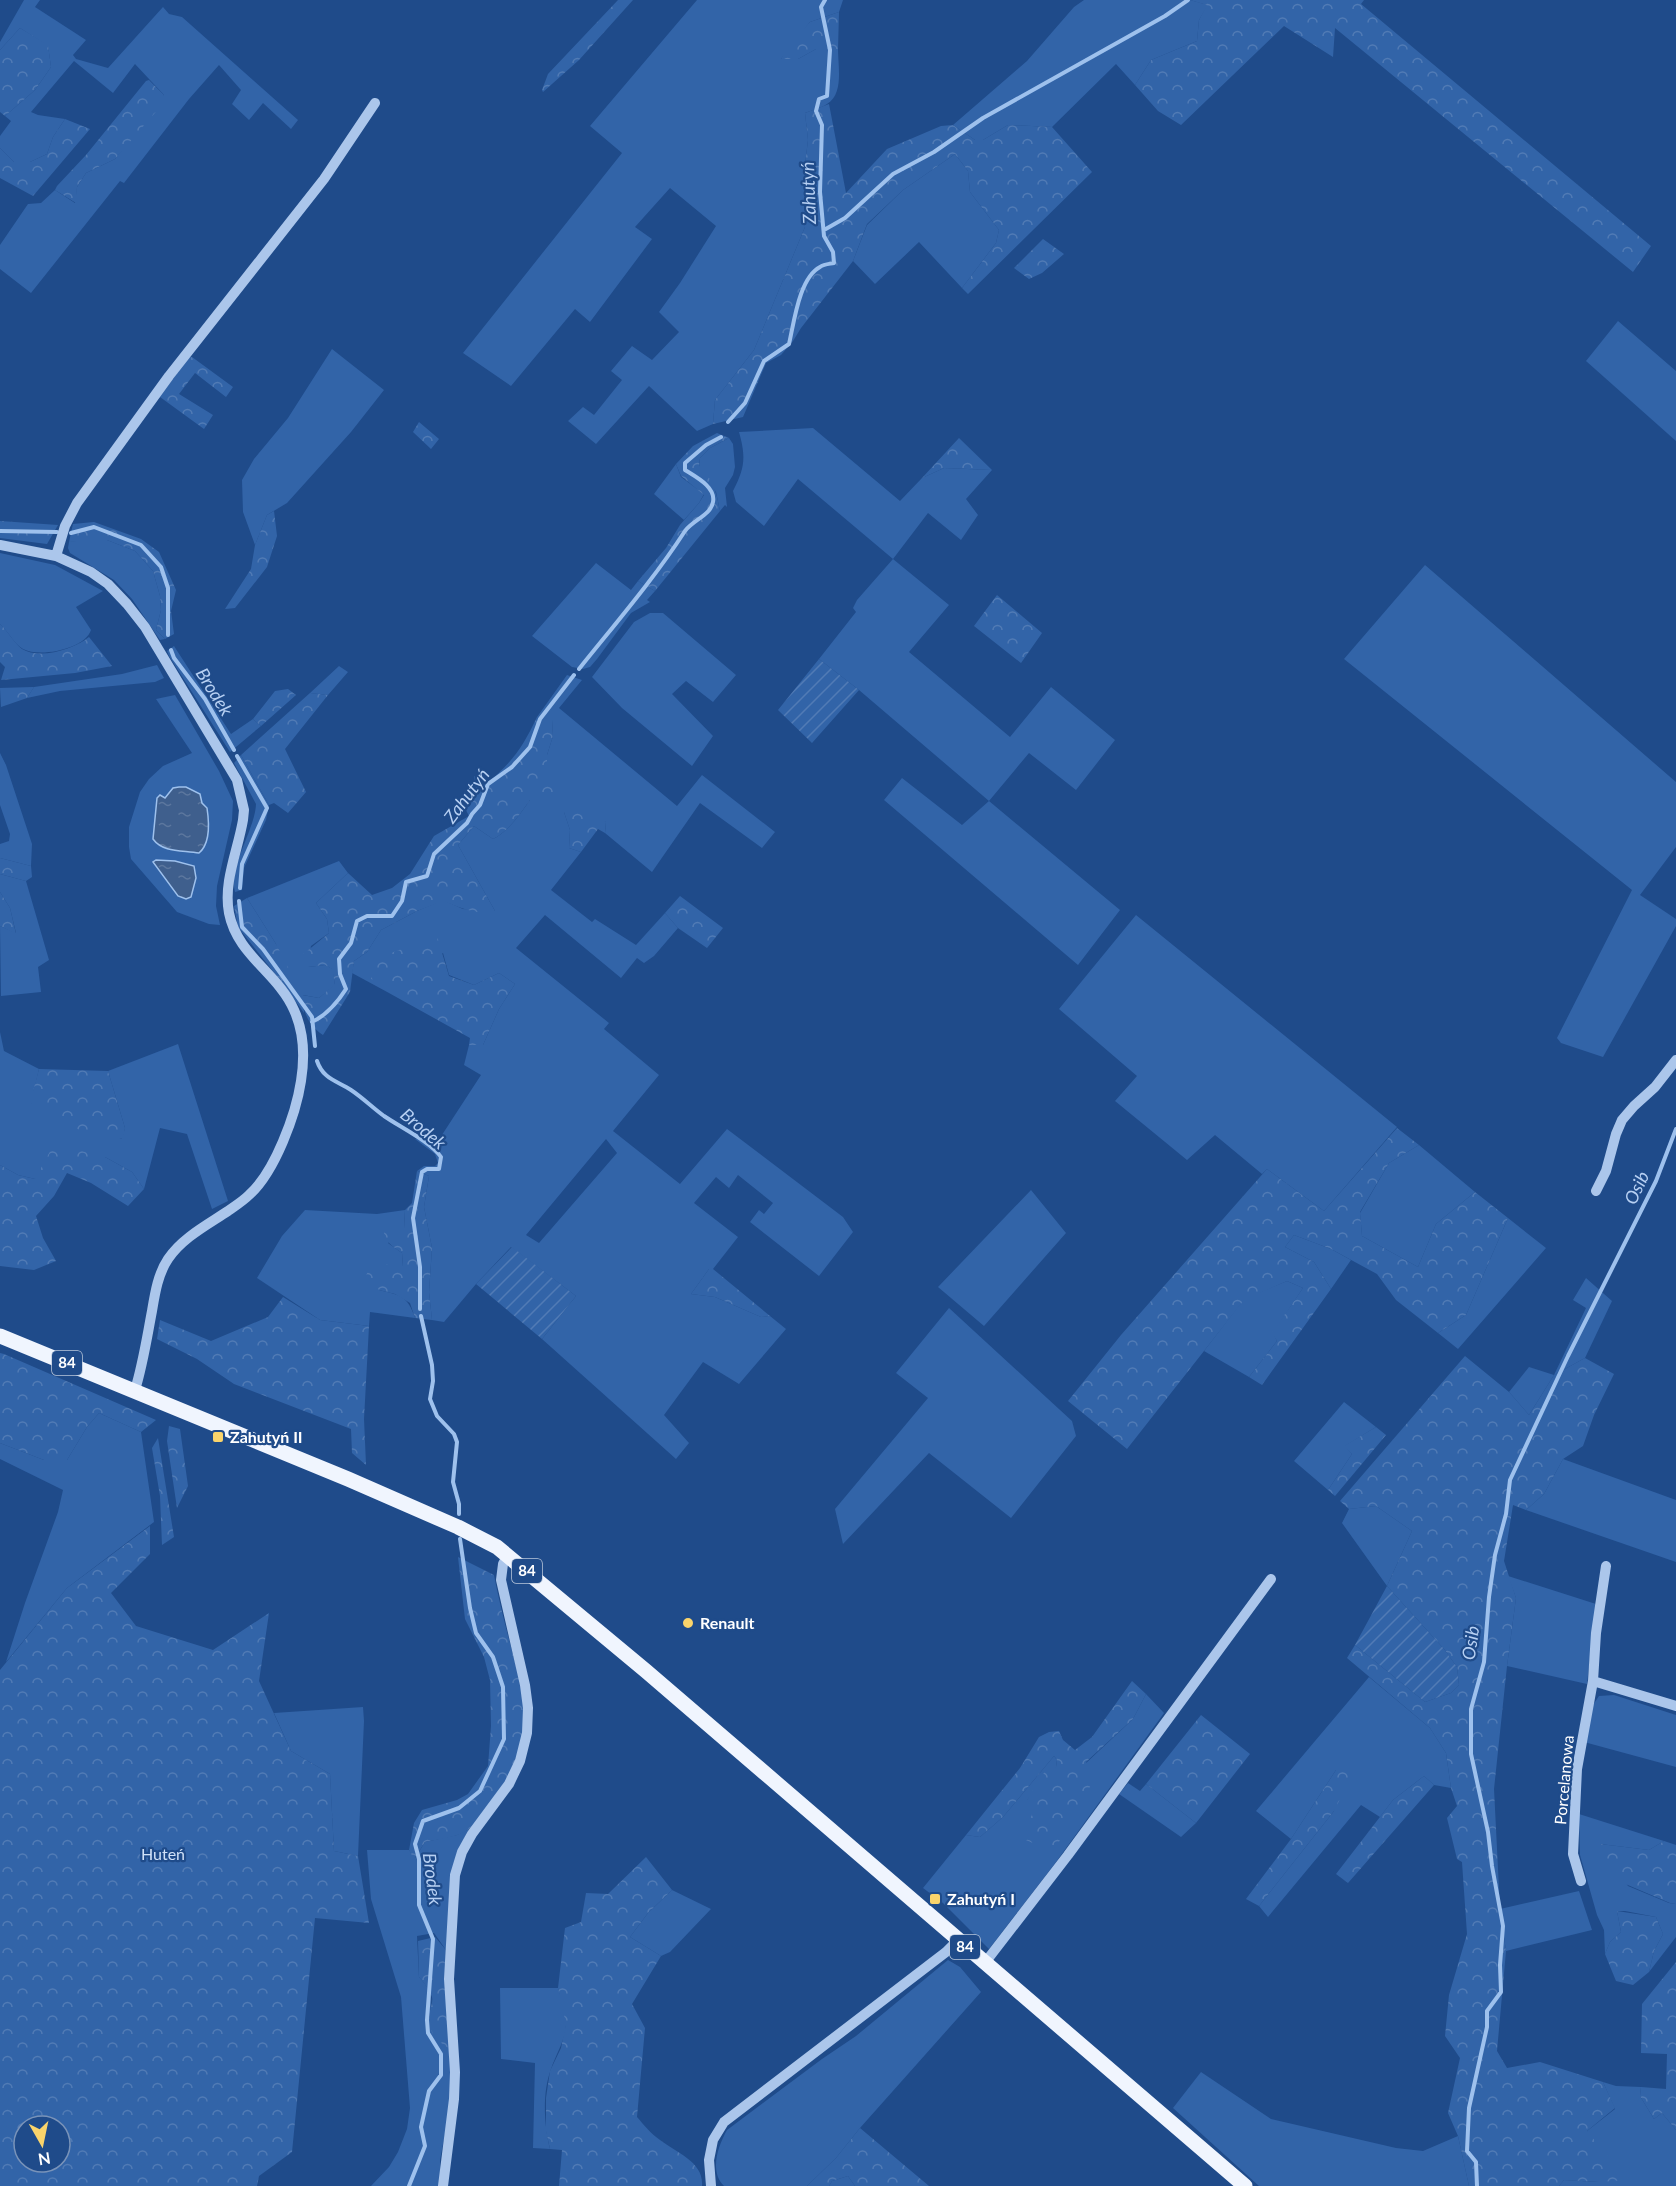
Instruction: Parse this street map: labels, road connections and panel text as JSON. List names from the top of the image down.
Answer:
{
  "streets": {
    "main road": ["84"],
    "street": ["Porcelanowa"]
  },
  "water": ["Zahutyń", "Brodek", "Osib"],
  "parks": ["Huteń"],
  "places": {
    "transit": ["Zahutyń II", "Zahutyń I"],
    "other": ["Renault"]
  },
  "north": "bottom"
}
